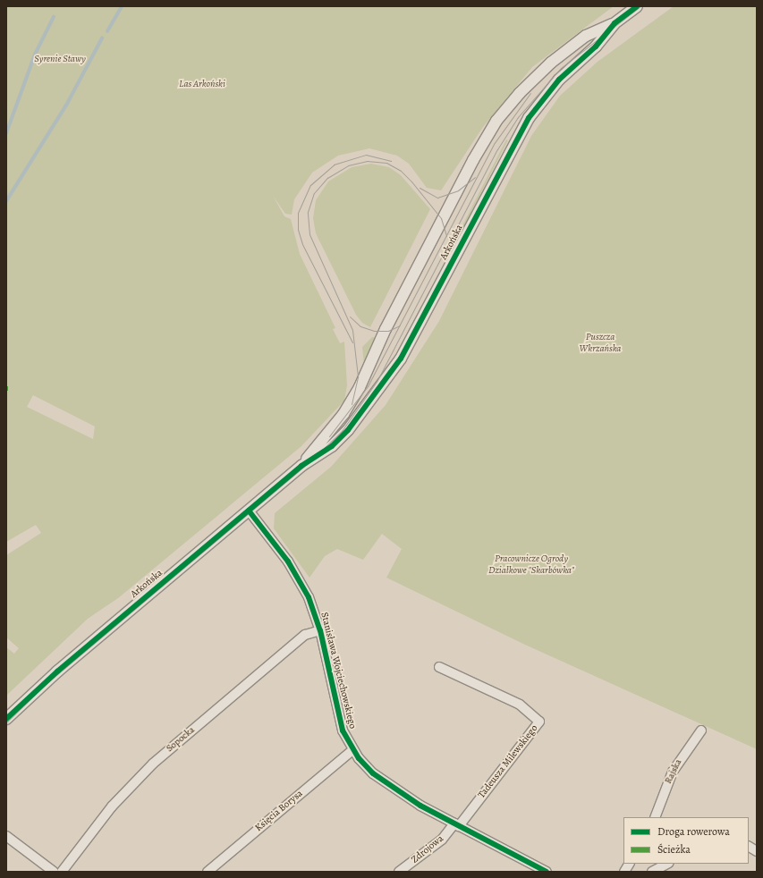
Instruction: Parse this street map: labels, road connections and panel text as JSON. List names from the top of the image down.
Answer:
{
  "streets": {
    "street": [
      "Arkońska",
      "Stanisława Wojciechowskiego",
      "Sopocka",
      "Tadeusza Milewskiego",
      "Rajska",
      "Księcia Borysa",
      "Zdrojowa"
    ]
  },
  "crossings": [
    ["Arkońska", "Stanisława Wojciechowskiego"],
    ["Stanisława Wojciechowskiego", "Sopocka"],
    ["Stanisława Wojciechowskiego", "Tadeusza Milewskiego"],
    ["Stanisława Wojciechowskiego", "Księcia Borysa"],
    ["Stanisława Wojciechowskiego", "Zdrojowa"],
    ["Tadeusza Milewskiego", "Zdrojowa"]
  ],
  "parks": [
    "Syrenie Stawy",
    "Las Arkoński",
    "Puszcza Wkrzańska",
    "Pracownicze Ogrody Działkowe \"Skarbówka\""
  ],
  "legend": ["Droga rowerowa", "Ścieżka"]
}
